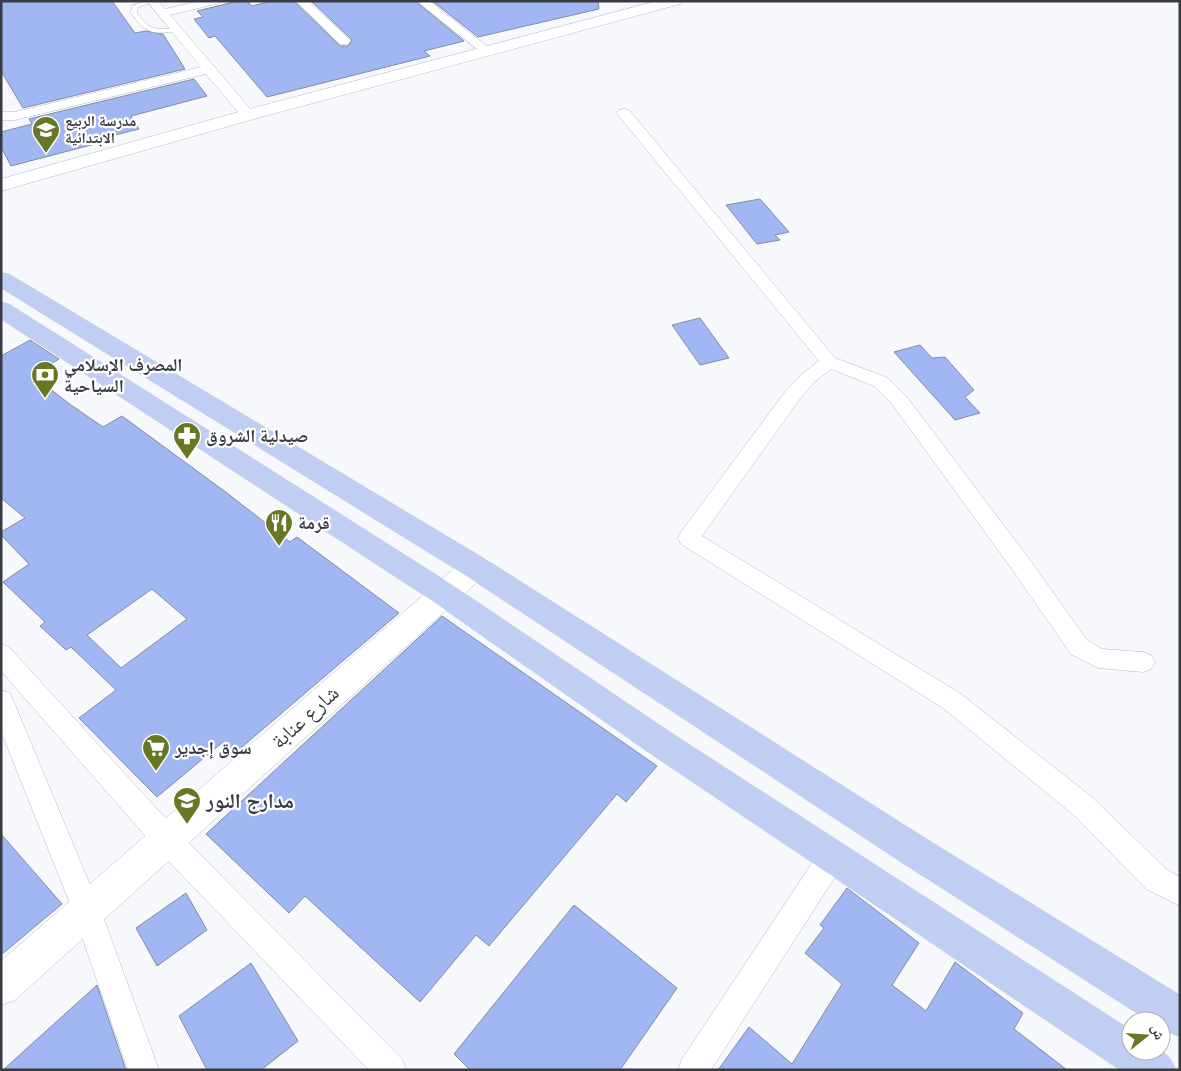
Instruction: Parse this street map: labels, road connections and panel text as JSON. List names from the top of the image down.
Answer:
{
  "streets": {
    "street": ["شارع عنابة"]
  },
  "places": {
    "school or university": ["مدرسة الربيع الابتدائية", "مدارج النور"],
    "bank": ["المصرف الإسلامي السياحية"],
    "pharmacy": ["صيدلية الشروق"],
    "restaurant": ["قرمة"],
    "supermarket": ["سوق إجدير"]
  },
  "north": "right"
}
